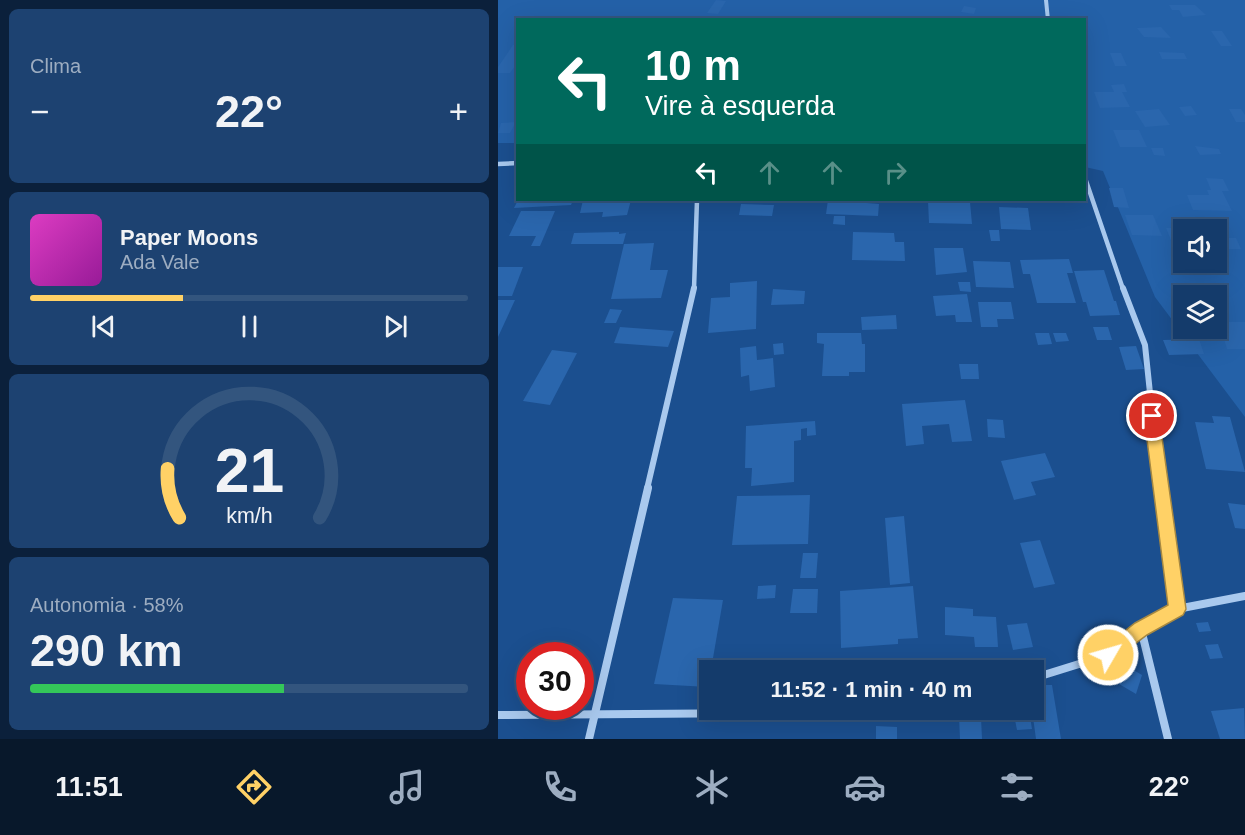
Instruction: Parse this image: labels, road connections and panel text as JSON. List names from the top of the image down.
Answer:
{
  "page": {
    "tile": [
      "Clima",
      ["Autonomia · 58%", "290 km"]
    ],
    "turn": ["10 m", "Vire à esquerda"],
    "heat": ["−", "22°", "+"],
    "song": ["Paper Moons", "Ada Vale"],
    "limit": "30",
    "trip": "11:52 · 1 min · 40 m",
    "tabs": ["11:51", "22°"],
    "gauge": ["21", "km/h"]
  }
}
